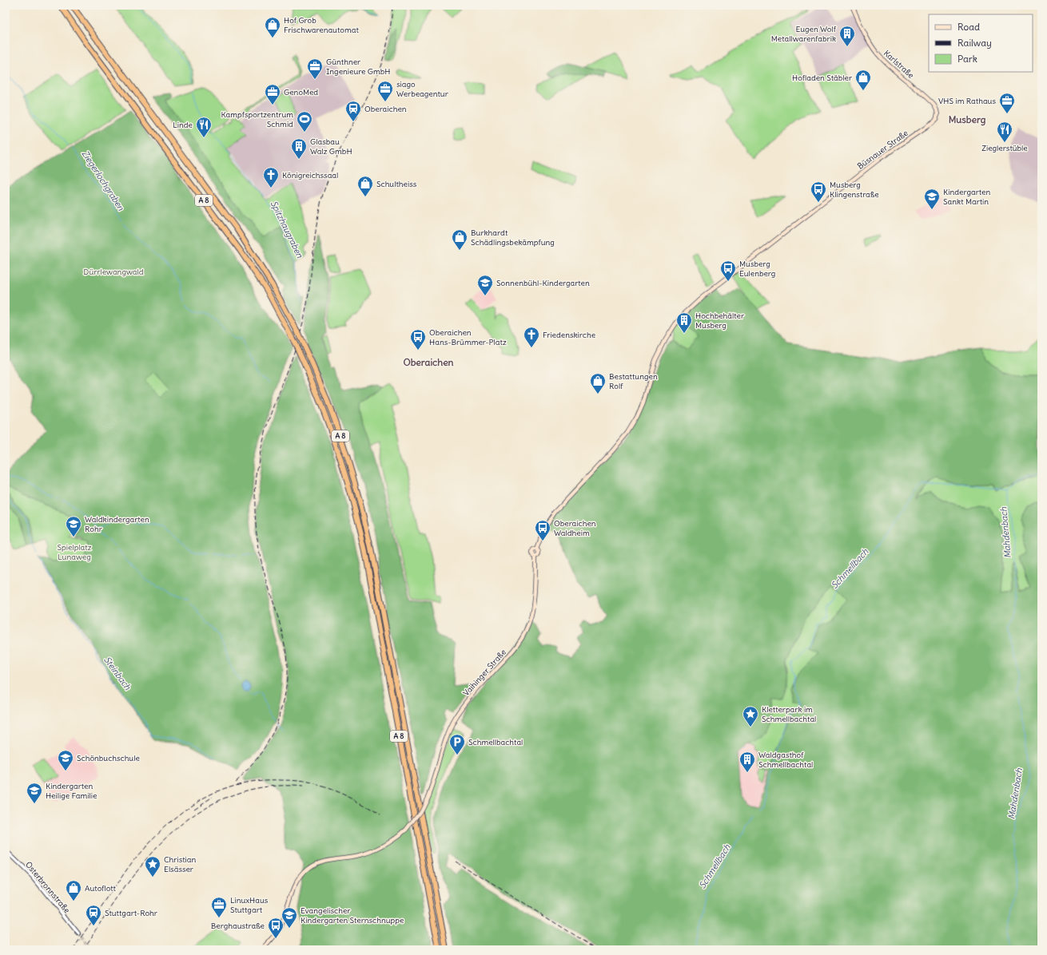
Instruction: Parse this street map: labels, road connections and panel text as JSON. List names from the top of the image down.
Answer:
{
  "streets": {
    "highway": ["A 8"],
    "main road": ["Karlstraße", "Büsnauer Straße", "Vaihinger Straße"],
    "street": ["Osterbronnstraße"]
  },
  "crossings": [
    ["Karlstraße", "Büsnauer Straße"],
    ["Büsnauer Straße", "Vaihinger Straße"]
  ],
  "districts": ["Musberg", "Oberaichen"],
  "water": [
    "Ziegerlochgraben",
    "Spitzhaugraben",
    "Mahdenbach",
    "Schmellbach",
    "Steinbach"
  ],
  "parks": ["Dürrlewangwald", "Spielplatz Lunaweg"],
  "places": {
    "shop": [
      "Hof Grob Frischwarenautomat",
      "Hofladen Stäbler",
      "Schultheiss",
      "Burkhardt Schädlingsbekämpfung",
      "Bestattungen Rolf",
      "Autoflott"
    ],
    "building": [
      "Eugen Wolf Metallwarenfabrik",
      "Glasbau Walz GmbH",
      "Hochbehälter Musberg",
      "Waldgasthof Schmellbachtal"
    ],
    "office": [
      "Günthner Ingenieure GmbH",
      "siago Werbeagentur",
      "GenoMed",
      "VHS im Rathaus",
      "LinuxHaus Stuttgart"
    ],
    "station": ["Oberaichen", "Stuttgart-Rohr"],
    "sports": ["Kampfsportzentrum Schmid"],
    "restaurant": ["Linde", "Zieglerstüble"],
    "church": ["Königreichssaal", "Friedenskirche"],
    "bus stop": [
      "Musberg Klingenstraße",
      "Musberg Eulenberg",
      "Oberaichen Hans-Brümmer-Platz",
      "Oberaichen Waldheim",
      "Berghaustraße"
    ],
    "school or university": [
      "Kindergarten Sankt Martin",
      "Sonnenbühl-Kindergarten",
      "Waldkindergarten Rohr",
      "Schönbuchschule",
      "Kindergarten Heilige Familie",
      "Evangelischer Kindergarten Sternschnuppe"
    ],
    "place": ["Kletterpark im Schmellbachtal", "Christian Elsässer"],
    "parking": ["Schmellbachtal"]
  },
  "legend": ["Road", "Railway", "Park"]
}
